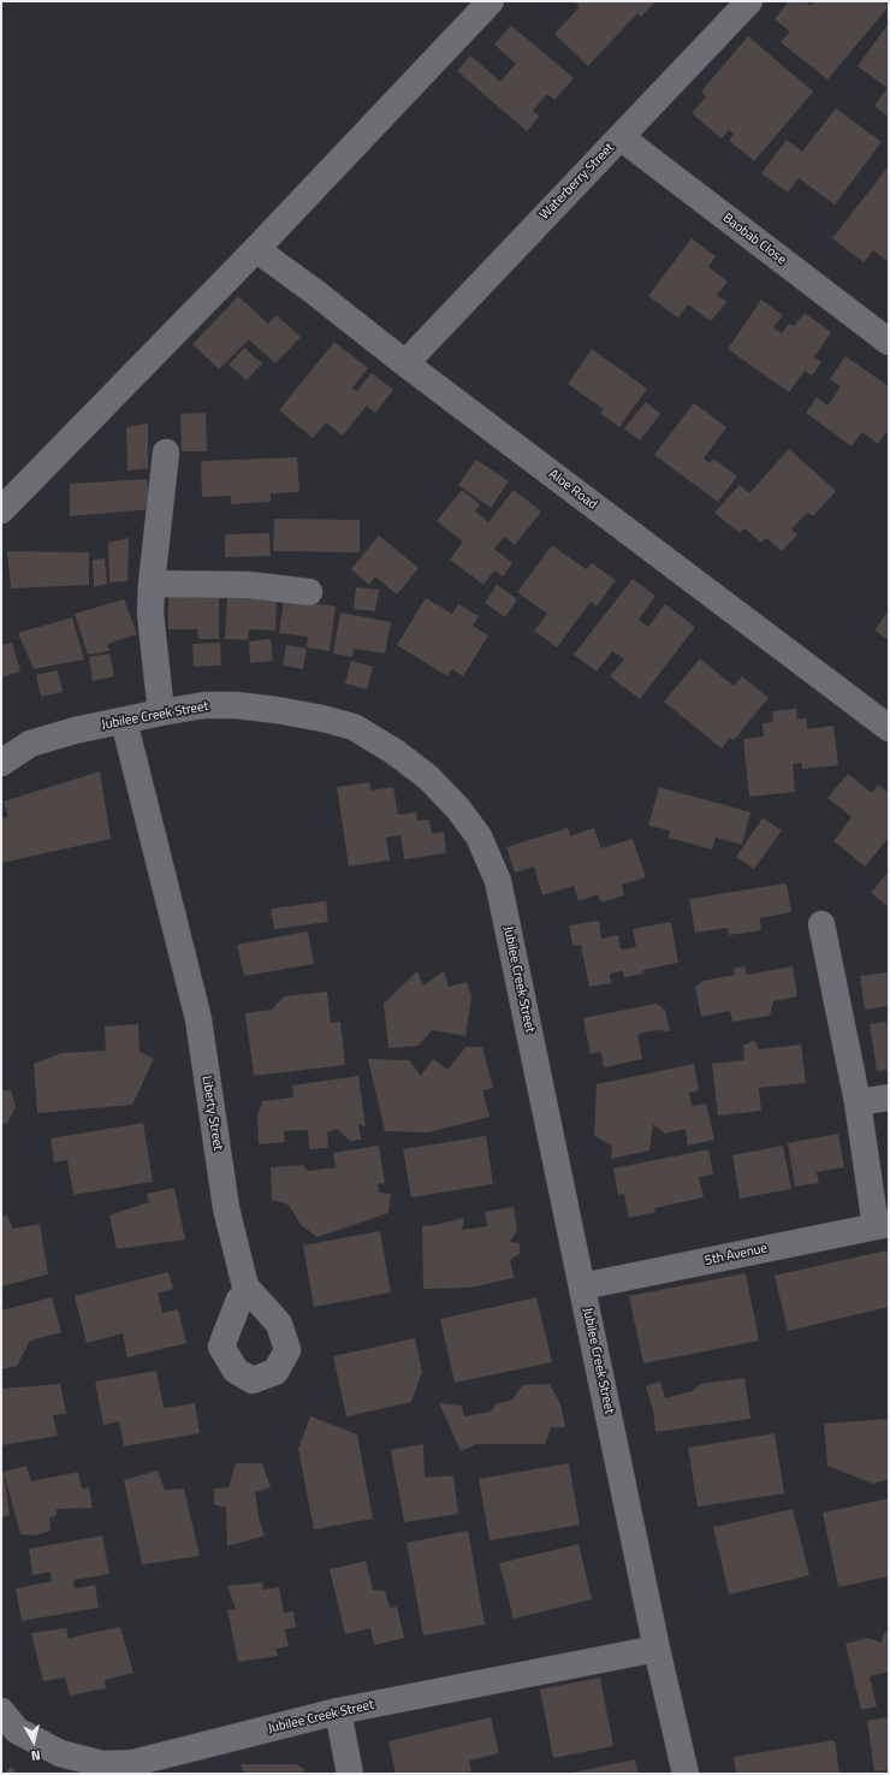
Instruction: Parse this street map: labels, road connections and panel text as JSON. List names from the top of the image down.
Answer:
{
  "streets": {
    "street": [
      "Waterberry Street",
      "Baobab Close",
      "Aloe Road",
      "Jubilee Creek Street",
      "Liberty Street",
      "5th Avenue"
    ]
  },
  "crossings": [
    ["Waterberry Street", "Baobab Close"],
    ["Waterberry Street", "Aloe Road"],
    ["Jubilee Creek Street", "Liberty Street"],
    ["Jubilee Creek Street", "5th Avenue"]
  ],
  "north": "bottom"
}
